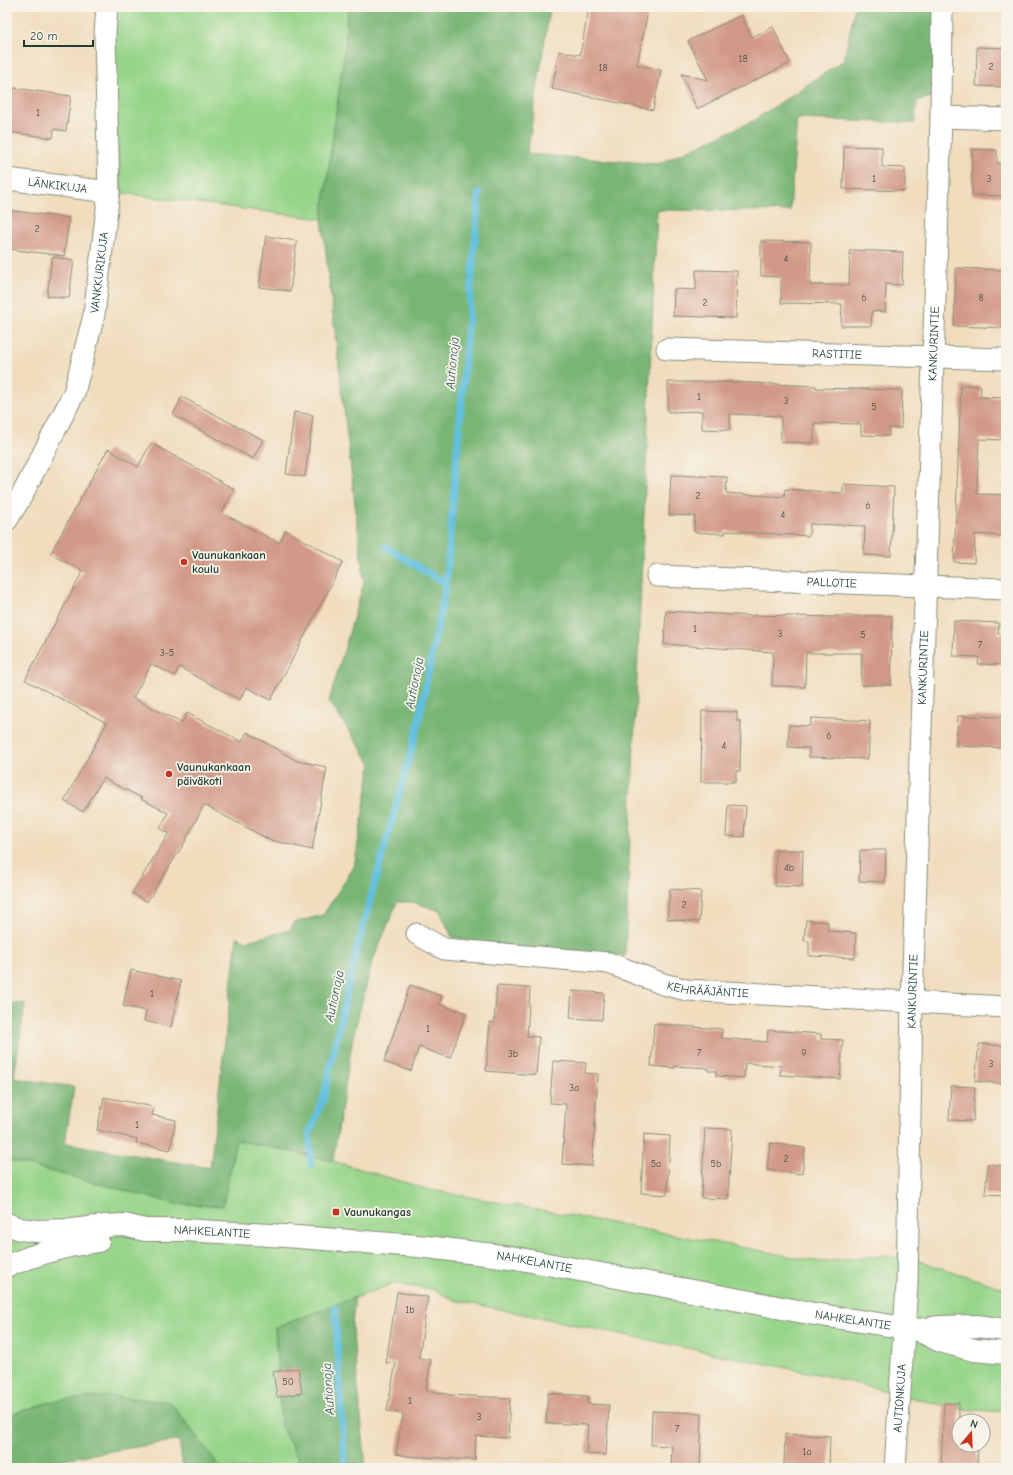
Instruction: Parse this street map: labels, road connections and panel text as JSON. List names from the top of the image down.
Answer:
{
  "streets": {
    "main road": ["NAHKELANTIE"],
    "street": [
      "LÄNKIKUJA",
      "VANKKURIKUJA",
      "KANKURINTIE",
      "RASTITIE",
      "PALLOTIE",
      "KEHRÄÄJÄNTIE",
      "AUTIONKUJA"
    ]
  },
  "crossings": [
    ["LÄNKIKUJA", "VANKKURIKUJA"],
    ["KANKURINTIE", "RASTITIE"],
    ["KANKURINTIE", "PALLOTIE"],
    ["KANKURINTIE", "KEHRÄÄJÄNTIE"],
    ["KANKURINTIE", "NAHKELANTIE"],
    ["KANKURINTIE", "AUTIONKUJA"],
    ["NAHKELANTIE", "AUTIONKUJA"]
  ],
  "water": ["Autionoja"],
  "places": {
    "other": ["Vaunukankaan koulu", "Vaunukankaan päiväkoti"],
    "transit": ["Vaunukangas"]
  },
  "house_numbers": [
    "18",
    "2",
    "18",
    "1",
    "1",
    "3",
    "2",
    "4",
    "6",
    "8",
    "2",
    "1",
    "3",
    "5",
    "2",
    "6",
    "4",
    "1",
    "3",
    "5",
    "7",
    "3-5",
    "6",
    "4",
    "4b",
    "2",
    "1",
    "1",
    "7",
    "9",
    "3b",
    "3",
    "3a",
    "1",
    "2",
    "5a",
    "5b",
    "1b",
    "50",
    "1",
    "3",
    "7",
    "1a"
  ],
  "scale_bar": "20 m",
  "north": "top"
}
